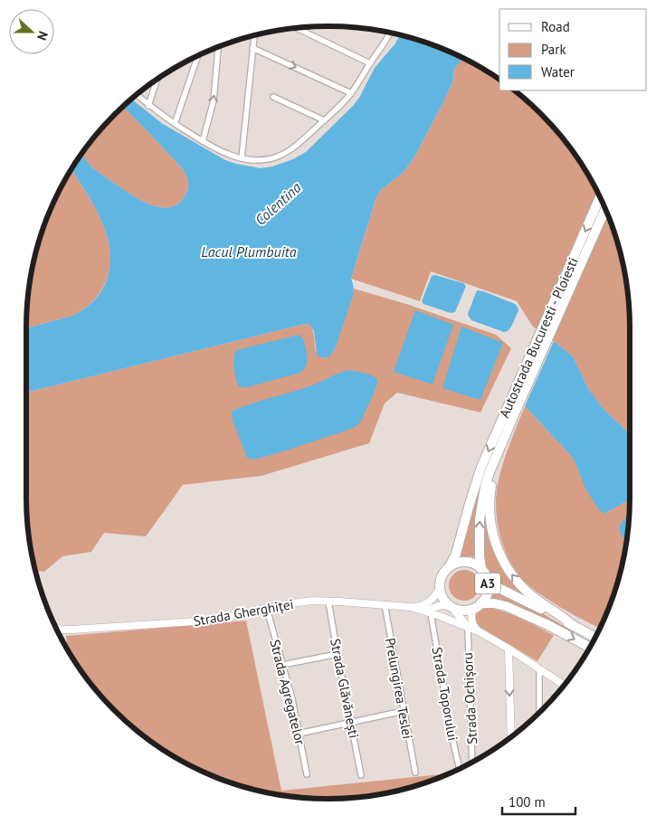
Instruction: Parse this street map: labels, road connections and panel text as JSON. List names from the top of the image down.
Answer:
{
  "streets": {
    "highway": ["Autostrada Bucuresti - Ploiesti", "A3"],
    "main road": ["Strada Gherghiței"],
    "street": [
      "Strada Glăvănești",
      "Prelungirea Teslei",
      "Strada Agregatelor",
      "Strada Toporului",
      "Strada Ochișoru"
    ]
  },
  "crossings": [
    ["Autostrada Bucuresti - Ploiesti", "A3"],
    ["Autostrada Bucuresti - Ploiesti", "Strada Gherghiței"],
    ["A3", "Strada Gherghiței"],
    ["Strada Gherghiței", "Strada Glăvănești"],
    ["Strada Gherghiței", "Prelungirea Teslei"],
    ["Strada Gherghiței", "Strada Agregatelor"],
    ["Strada Gherghiței", "Strada Toporului"],
    ["Strada Gherghiței", "Strada Ochișoru"]
  ],
  "water": ["Colentina", "Lacul Plumbuita"],
  "legend": ["Road", "Park", "Water"],
  "scale_bar": "100 m",
  "north": "right"
}
